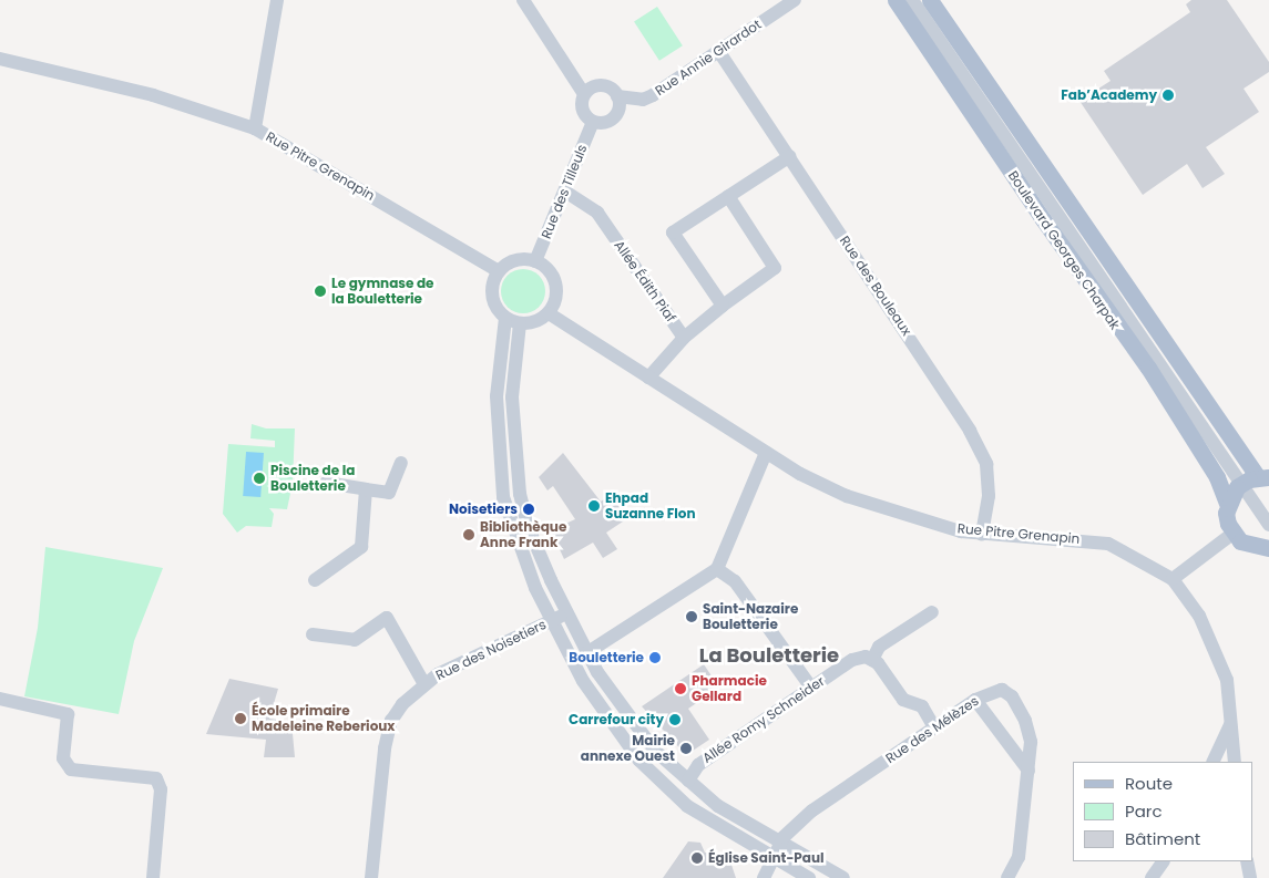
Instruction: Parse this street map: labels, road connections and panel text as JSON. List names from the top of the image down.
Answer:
{
  "streets": {
    "main road": ["Boulevard Georges Charpak"],
    "street": [
      "Rue Annie Girardot",
      "Rue Pitre Grenapin",
      "Rue des Tilleuls",
      "Allée Édith Piaf",
      "Rue des Bouleaux",
      "Rue des Noisetiers",
      "Allée Romy Schneider",
      "Rue des Mélèzes"
    ]
  },
  "crossings": [
    ["Rue Annie Girardot", "Rue des Tilleuls"],
    ["Rue Annie Girardot", "Rue des Bouleaux"],
    ["Rue Pitre Grenapin", "Rue des Tilleuls"],
    ["Rue Pitre Grenapin", "Allée Édith Piaf"],
    ["Rue Pitre Grenapin", "Rue des Bouleaux"],
    ["Rue des Tilleuls", "Allée Édith Piaf"]
  ],
  "districts": ["La Bouletterie"],
  "places": [
    "Fab’Academy",
    "Le gymnase de la Bouletterie",
    "Piscine de la Bouletterie",
    "Ehpad Suzanne Flon",
    "Noisetiers",
    "Bibliothèque Anne Frank",
    "Saint-Nazaire Bouletterie",
    "Bouletterie",
    "Pharmacie Gellard",
    "École primaire Madeleine Reberioux",
    "Carrefour city",
    "Mairie annexe Ouest",
    "Église Saint-Paul"
  ],
  "legend": ["Route", "Parc", "Bâtiment"]
}
